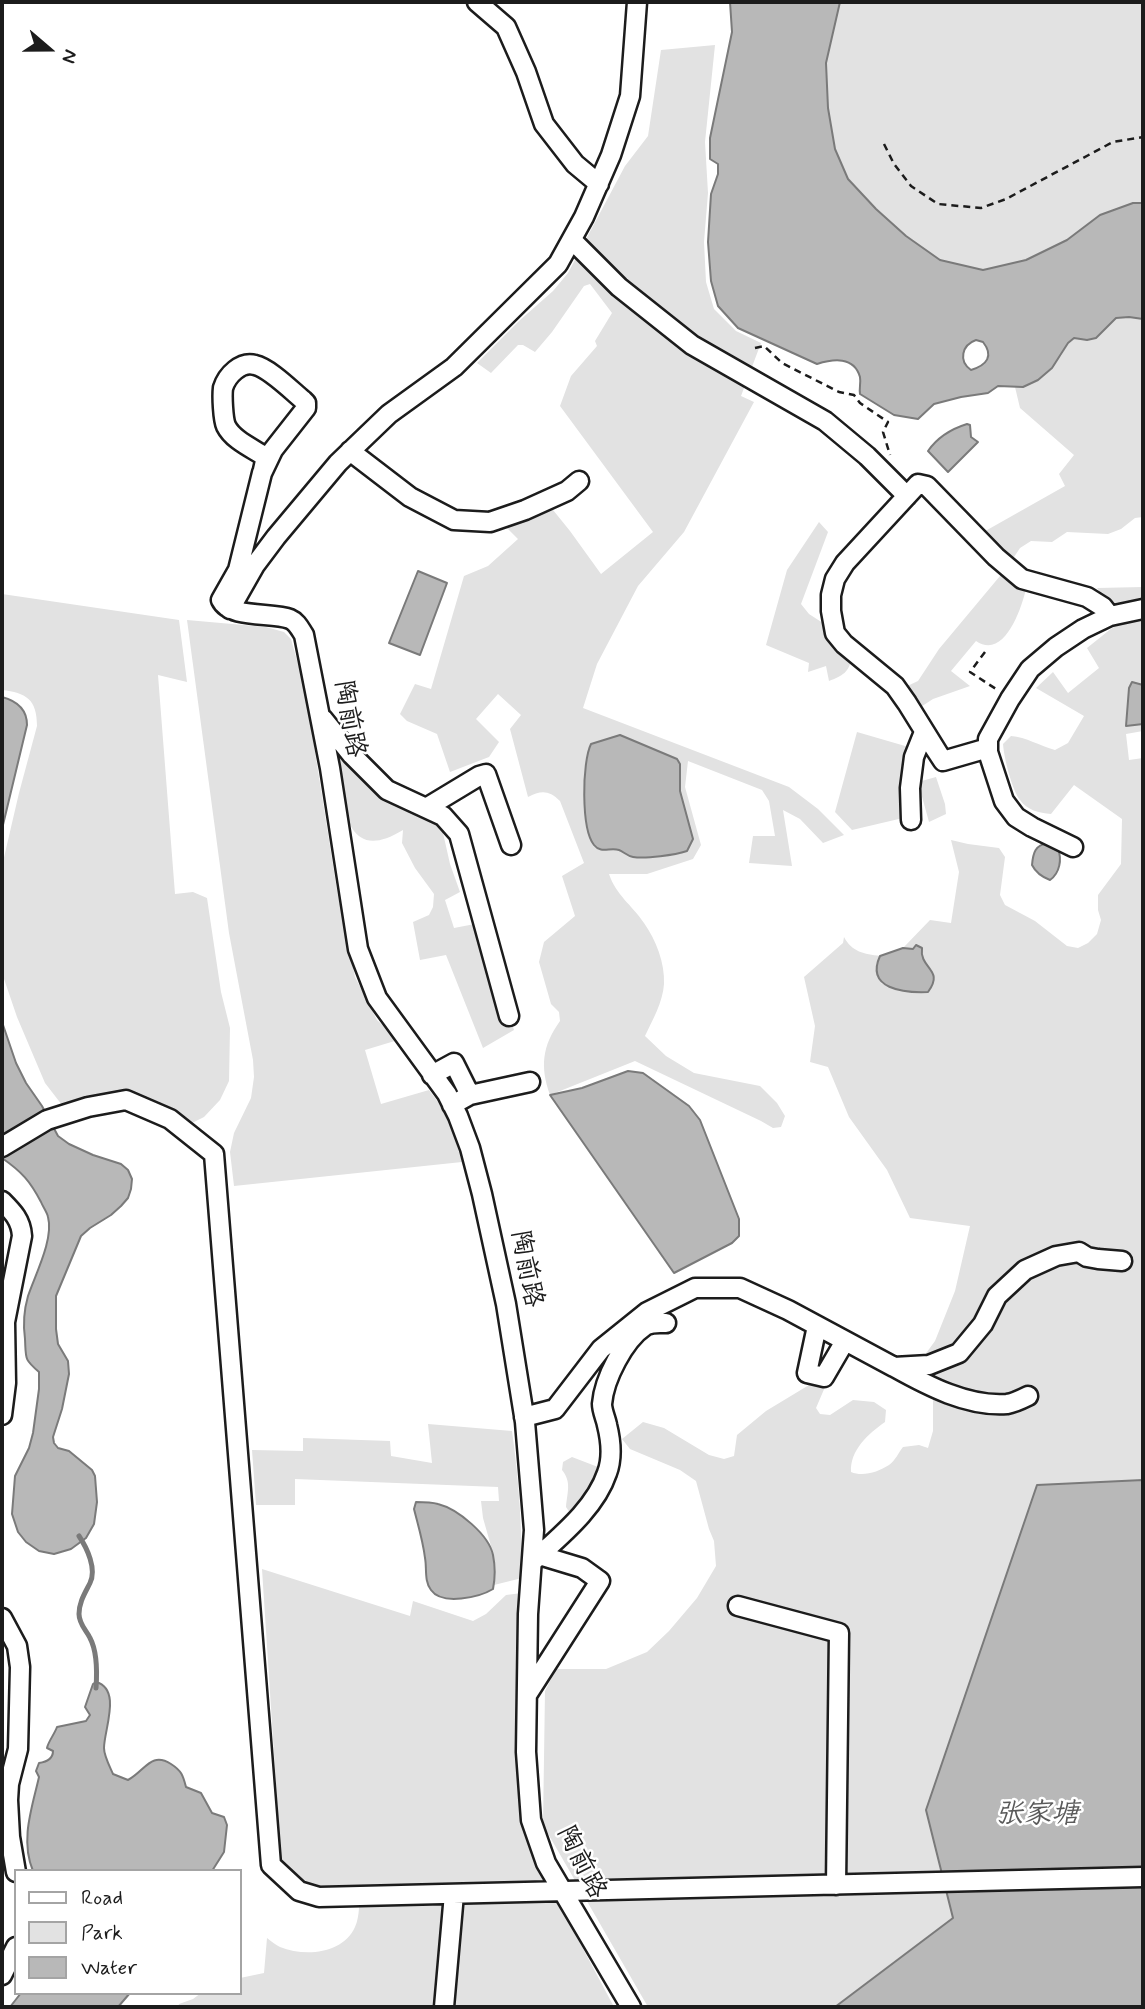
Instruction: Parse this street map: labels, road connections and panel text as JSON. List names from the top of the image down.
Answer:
{
  "streets": {
    "street": ["陶前路"]
  },
  "water": ["张家塘"],
  "legend": ["Road", "Park", "Water"],
  "north": "right"
}
